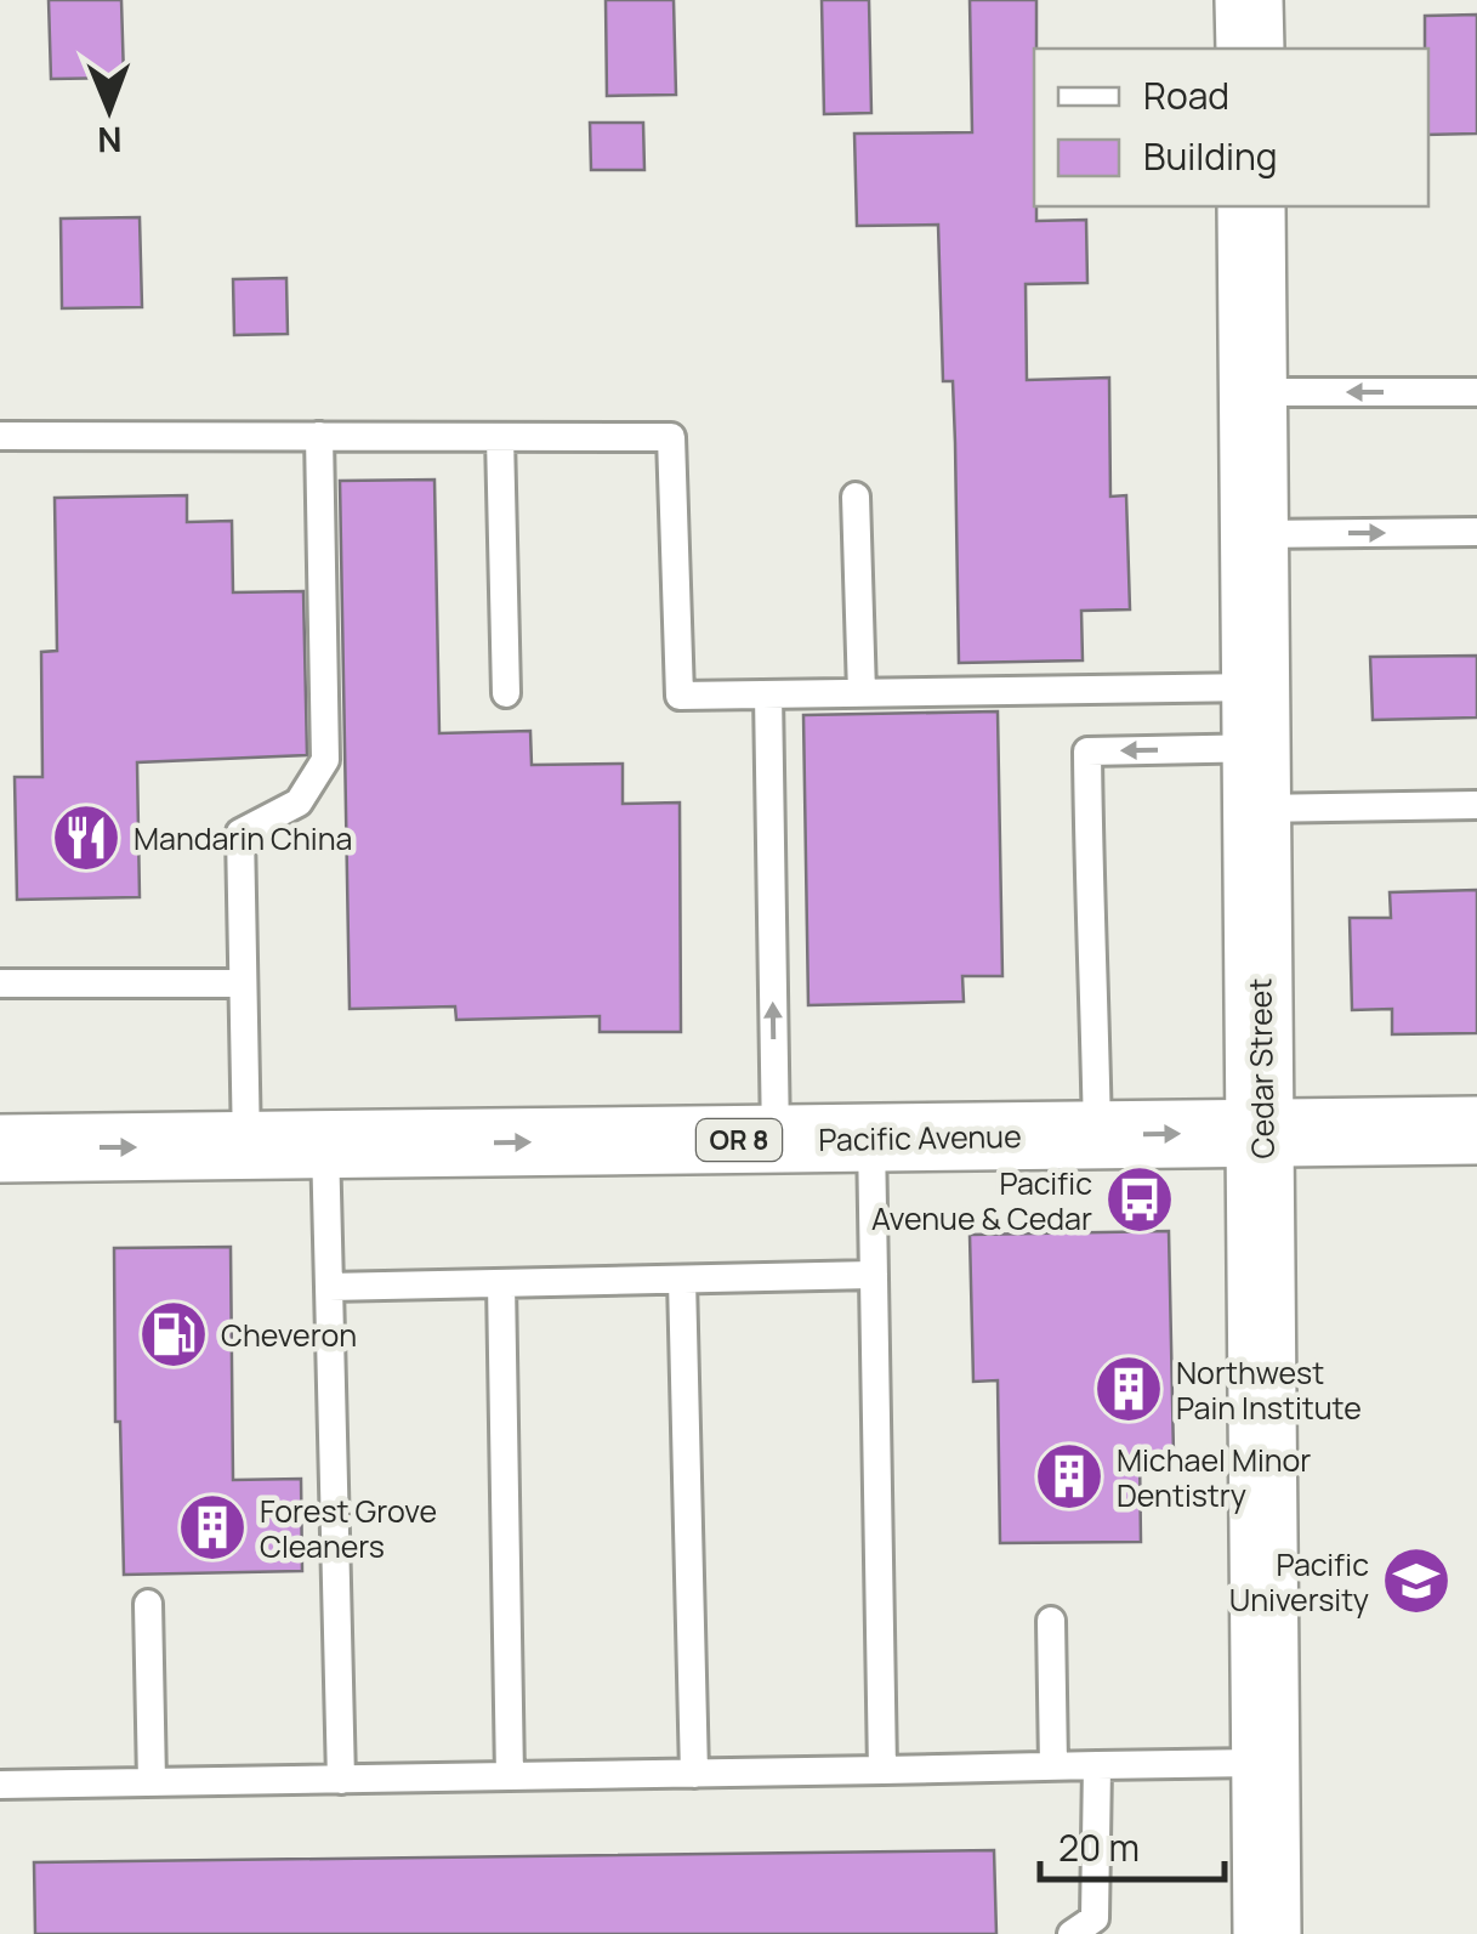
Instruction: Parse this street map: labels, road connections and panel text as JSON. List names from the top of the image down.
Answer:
{
  "streets": {
    "street": ["Cedar Street", "Pacific Avenue", "OR 8"]
  },
  "crossings": [
    ["Cedar Street", "Pacific Avenue"]
  ],
  "one_way": ["Pacific Avenue"],
  "places": {
    "restaurant": ["Mandarin China"],
    "bus stop": ["Pacific Avenue & Cedar"],
    "fuel station": ["Cheveron"],
    "building": ["Northwest Pain Institute", "Michael Minor Dentistry", "Forest Grove Cleaners"],
    "school or university": ["Pacific University"]
  },
  "legend": ["Road", "Building"],
  "scale_bar": "20 m",
  "north": "bottom"
}
